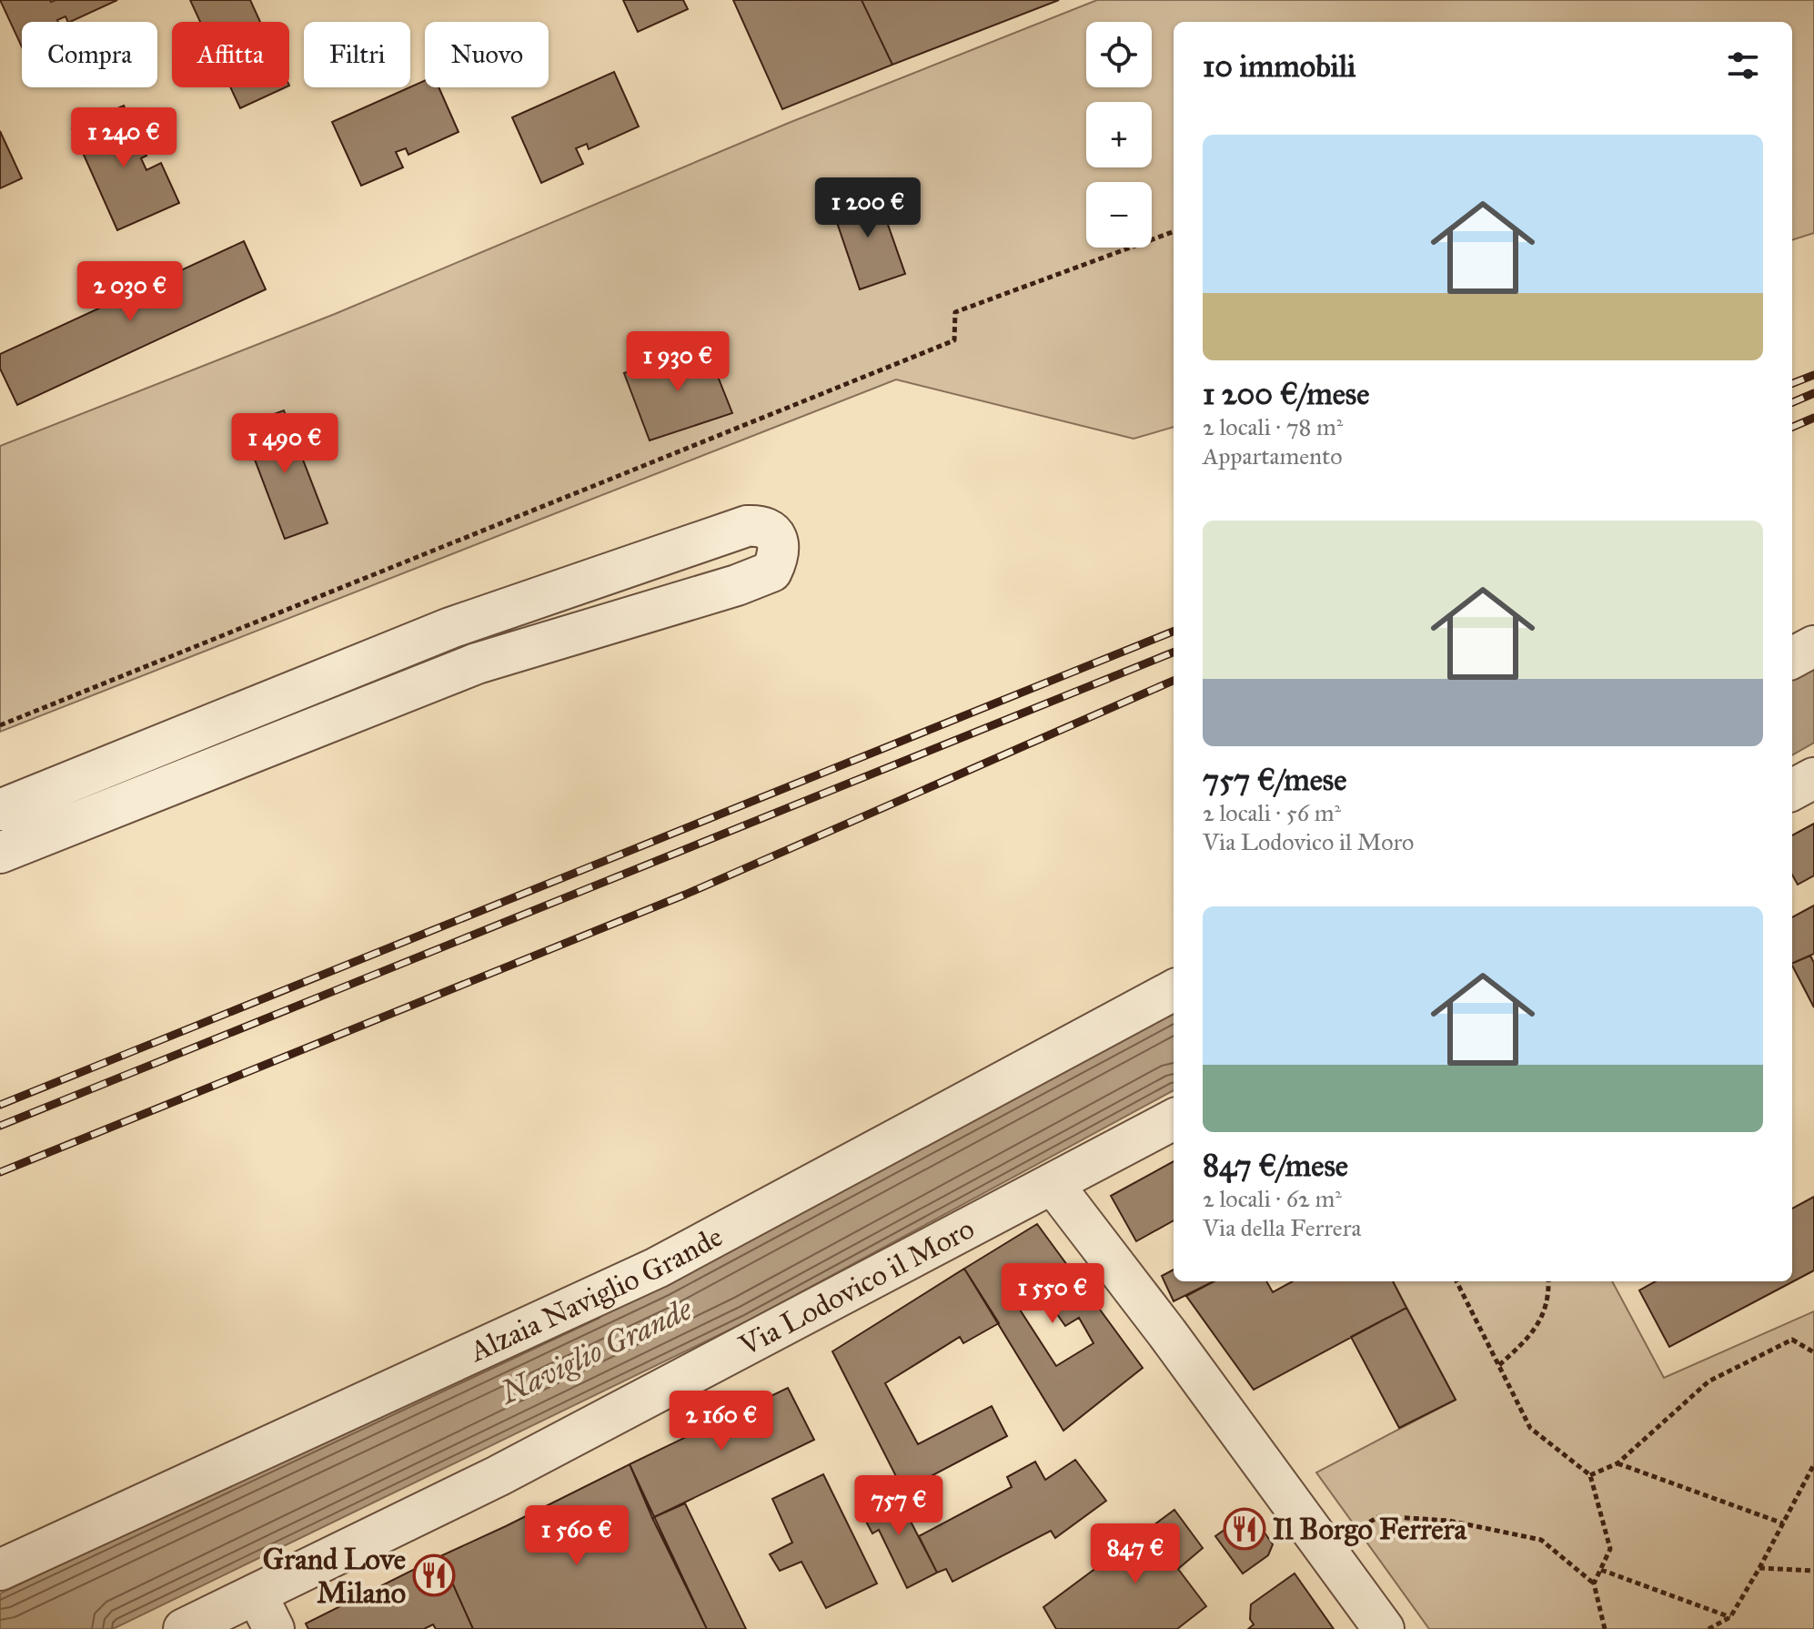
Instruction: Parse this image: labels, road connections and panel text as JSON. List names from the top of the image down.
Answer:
{
  "streets": {
    "street": ["Via Lodovico il Moro", "Alzaia Naviglio Grande"]
  },
  "water": ["Naviglio Grande"],
  "places": {
    "restaurant": ["Il Borgo Ferrera", "Grand Love Milano"]
  },
  "page": {
    "map_buttons": ["+", "−"],
    "chip": [
      "Compra",
      "Affitta",
      "Filtri",
      "Nuovo"
    ],
    "heading": "10 immobili",
    "price": [
      "1 240 €",
      "1 200 €",
      "2 030 €",
      "1 930 €",
      "1 490 €",
      "1 550 €",
      "2 160 €",
      "757 €",
      "1 560 €",
      "847 €"
    ],
    "list": [
      {
        "name": "1 200 €/mese",
        "note": "2 locali · 78 m² · Appartamento"
      },
      {
        "name": "757 €/mese",
        "note": "2 locali · 56 m² · Via Lodovico il Moro"
      },
      {
        "name": "847 €/mese",
        "note": "2 locali · 62 m² · Via della Ferrera"
      }
    ]
  }
}
